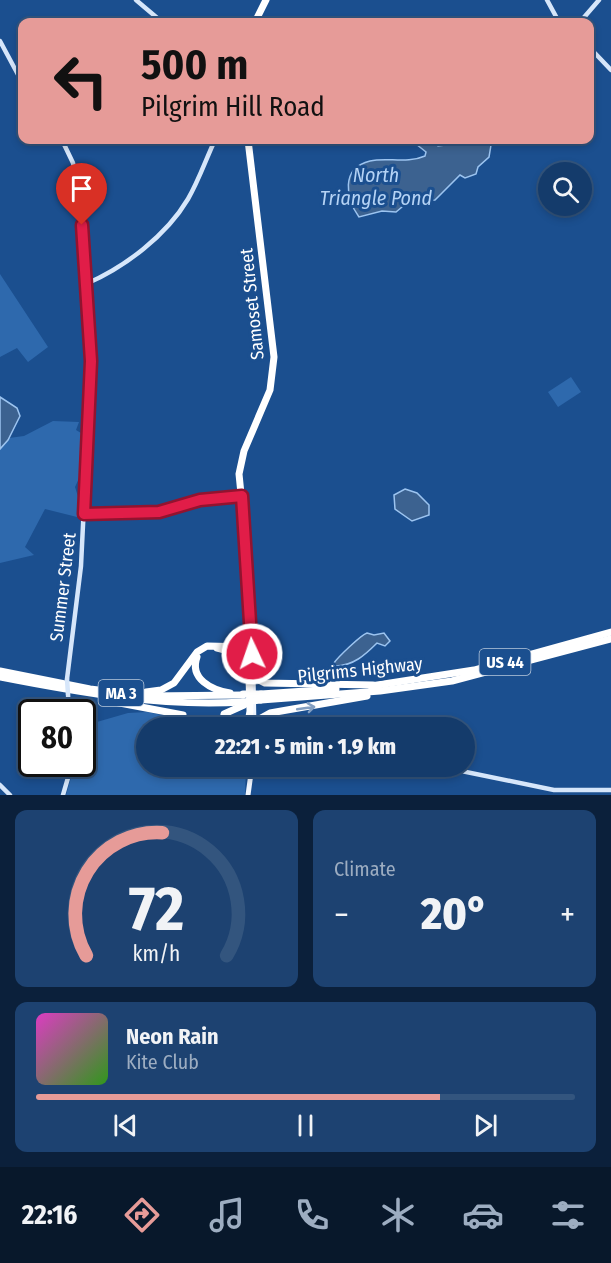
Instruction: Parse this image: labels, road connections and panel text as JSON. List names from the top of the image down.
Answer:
{
  "streets": {
    "highway": [
      "Samoset Street",
      "US 44",
      "Pilgrims Highway",
      "MA 3"
    ],
    "main road": ["Summer Street"]
  },
  "crossings": [
    ["Samoset Street", "US 44"],
    ["Samoset Street", "MA 3"],
    ["Summer Street", "MA 3"],
    ["US 44", "Pilgrims Highway"],
    ["US 44", "MA 3"]
  ],
  "water": ["North Triangle Pond"],
  "page": {
    "turn": ["500 m", "Pilgrim Hill Road"],
    "limit": "80",
    "trip": "22:21 · 5 min · 1.9 km",
    "tile": "Climate",
    "heat": ["−", "20°", "+"],
    "song": ["Neon Rain", "Kite Club"],
    "tabs": "22:16",
    "gauge": ["72", "km/h"]
  }
}
